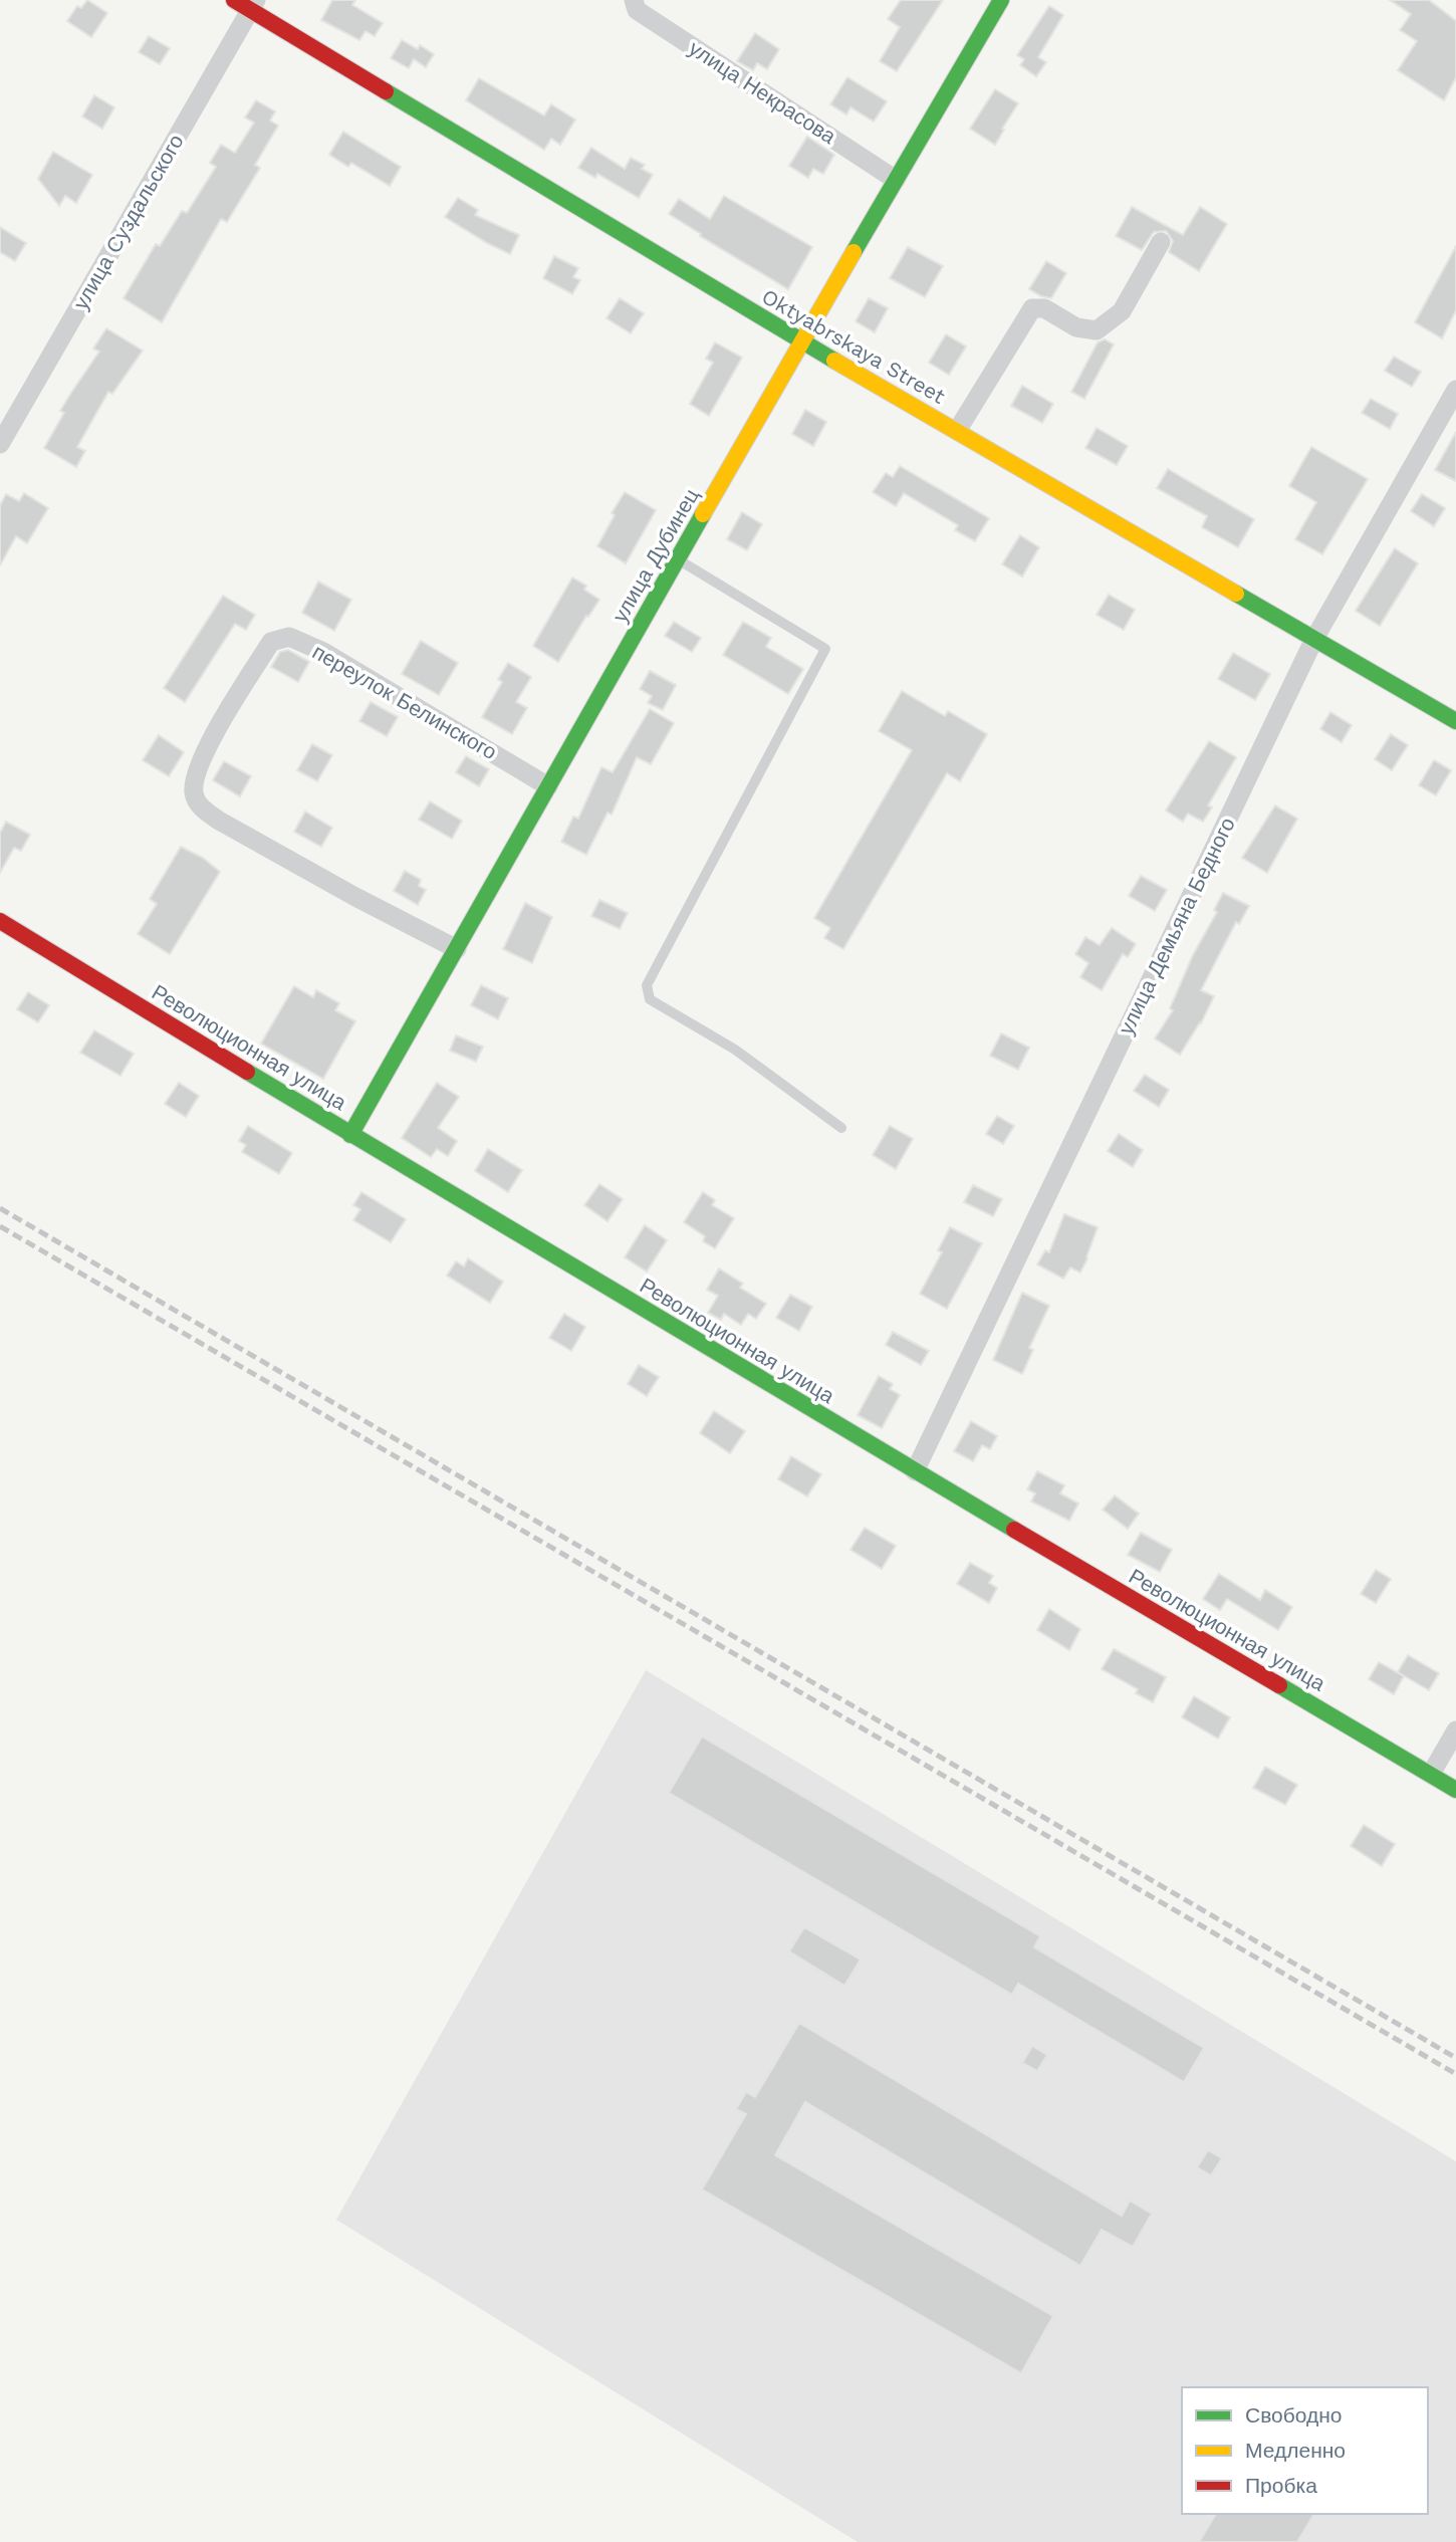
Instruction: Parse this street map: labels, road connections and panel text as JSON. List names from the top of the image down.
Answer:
{
  "streets": {
    "street": [
      "улица Некрасова",
      "улица Суздальского",
      "Oktyabrskaya Street",
      "улица Дубинец",
      "переулок Белинского",
      "улица Демьяна Бедного",
      "Революционная улица"
    ]
  },
  "crossings": [
    ["улица Некрасова", "улица Дубинец"],
    ["улица Суздальского", "Oktyabrskaya Street"],
    ["Oktyabrskaya Street", "улица Дубинец"],
    ["Oktyabrskaya Street", "улица Демьяна Бедного"],
    ["улица Дубинец", "переулок Белинского"],
    ["улица Дубинец", "Революционная улица"],
    ["улица Демьяна Бедного", "Революционная улица"]
  ],
  "legend": ["Свободно", "Медленно", "Пробка"]
}
